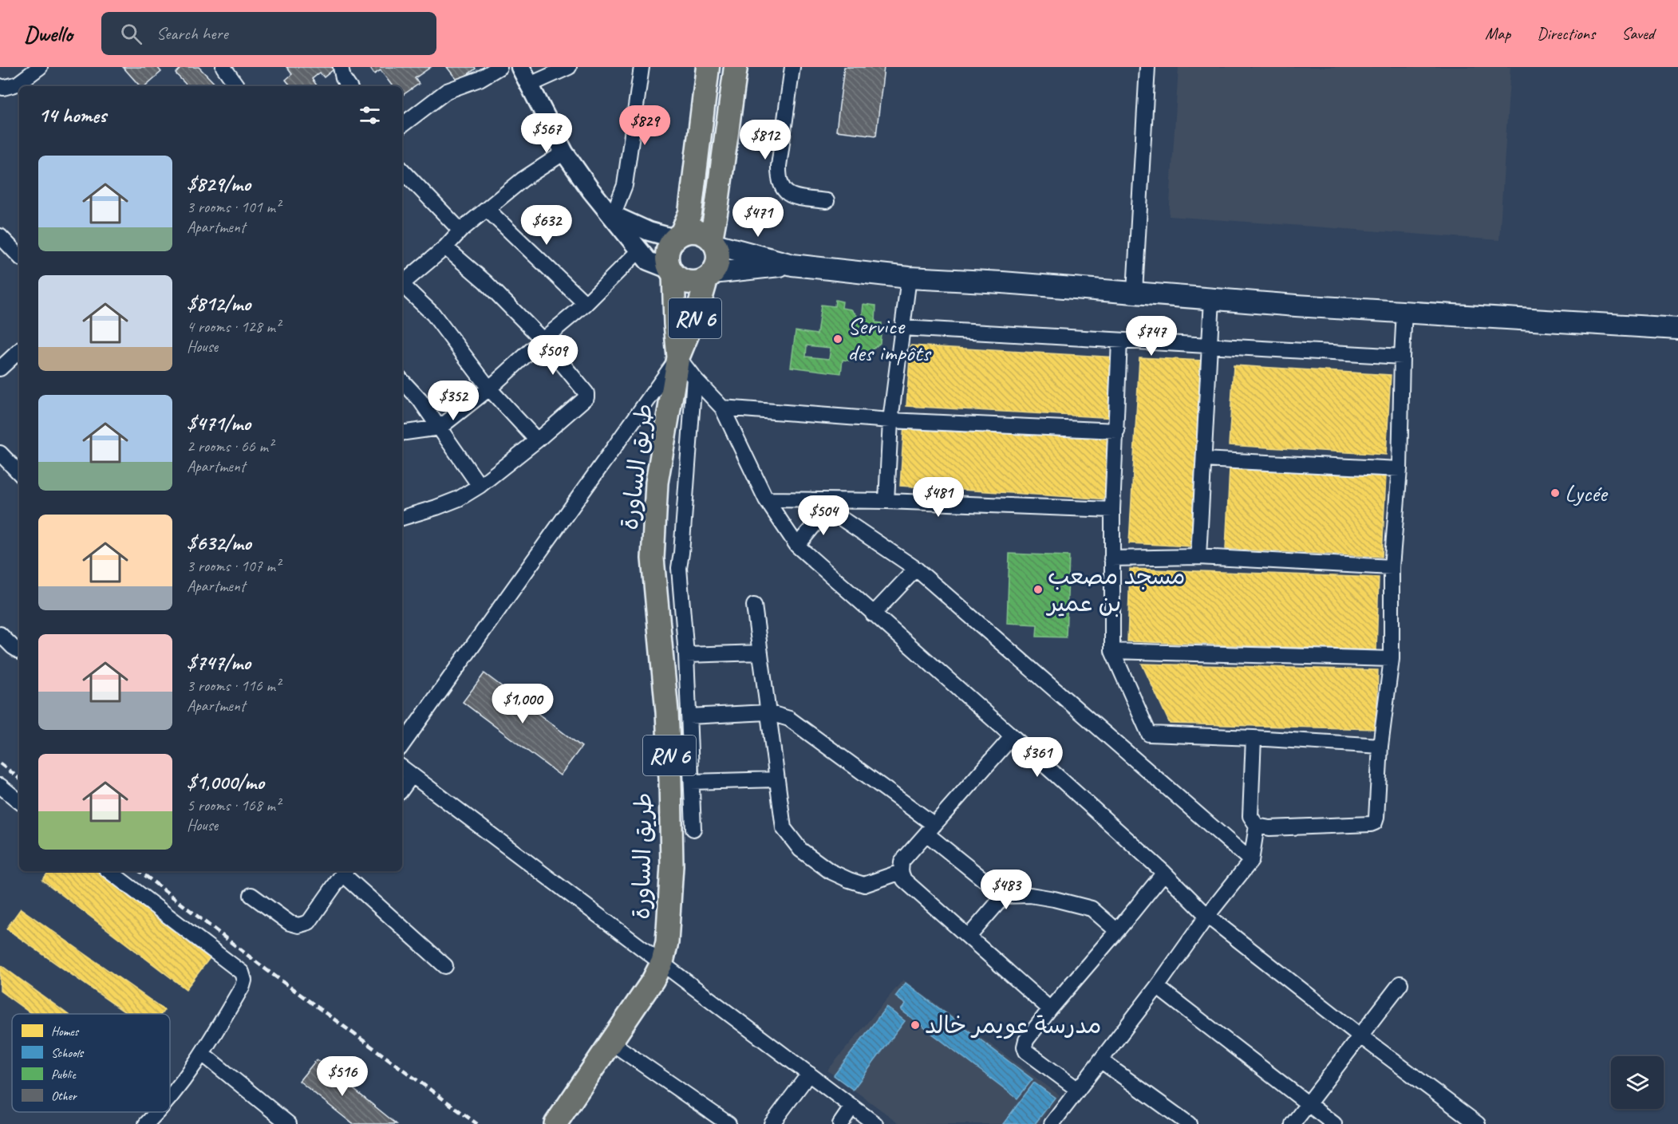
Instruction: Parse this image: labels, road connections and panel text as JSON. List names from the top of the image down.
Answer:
{
  "streets": {
    "main road": ["RN 6", "طريق الساورة"]
  },
  "crossings": [
    ["RN 6", "طريق الساورة"]
  ],
  "places": [
    "Service des impôts",
    "Lycée",
    "مسجد مصعب بن عمير",
    "مدرسة عويمر خالد"
  ],
  "legend": [
    "Homes",
    "Schools",
    "Public",
    "Other"
  ],
  "page": {
    "header": "Dwello",
    "search": "Search here",
    "nav": ["Map", "Directions", "Saved"],
    "heading": "14 homes",
    "price": [
      "$829",
      "$567",
      "$812",
      "$471",
      "$632",
      "$747",
      "$509",
      "$352",
      "$481",
      "$504",
      "$1,000",
      "$361",
      "$483",
      "$516"
    ],
    "list": [
      {
        "name": "$829/mo",
        "note": "3 rooms · 101 m² · Apartment"
      },
      {
        "name": "$812/mo",
        "note": "4 rooms · 128 m² · House"
      },
      {
        "name": "$471/mo",
        "note": "2 rooms · 66 m² · Apartment"
      },
      {
        "name": "$632/mo",
        "note": "3 rooms · 107 m² · Apartment"
      },
      {
        "name": "$747/mo",
        "note": "3 rooms · 116 m² · Apartment"
      },
      {
        "name": "$1,000/mo",
        "note": "5 rooms · 168 m² · House"
      }
    ]
  }
}
